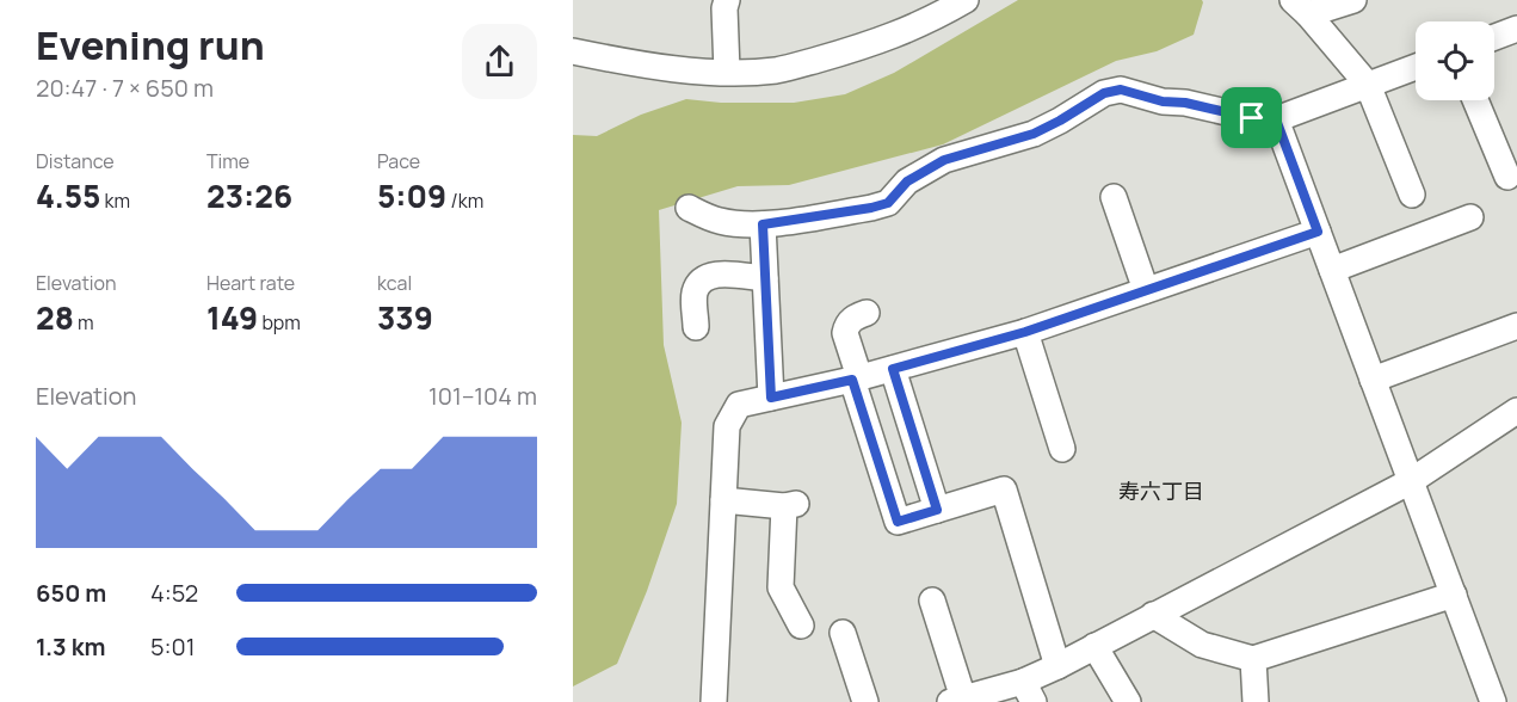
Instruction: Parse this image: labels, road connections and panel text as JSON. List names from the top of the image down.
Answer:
{
  "districts": ["寿六丁目"],
  "page": {
    "heading": ["Evening run", "20:47 · 7 × 650 m"],
    "stats": [
      ["Distance", "4.55 km"],
      ["Time", "23:26"],
      ["Pace", "5:09 /km"],
      ["Elevation", "28 m"],
      ["Heart rate", "149 bpm"],
      ["kcal", "339"]
    ],
    "chart": ["Elevation", "101–104 m"],
    "list": [
      {
        "name": "650 m",
        "note": "4:52"
      },
      {
        "name": "1.3 km",
        "note": "5:01"
      }
    ]
  }
}
